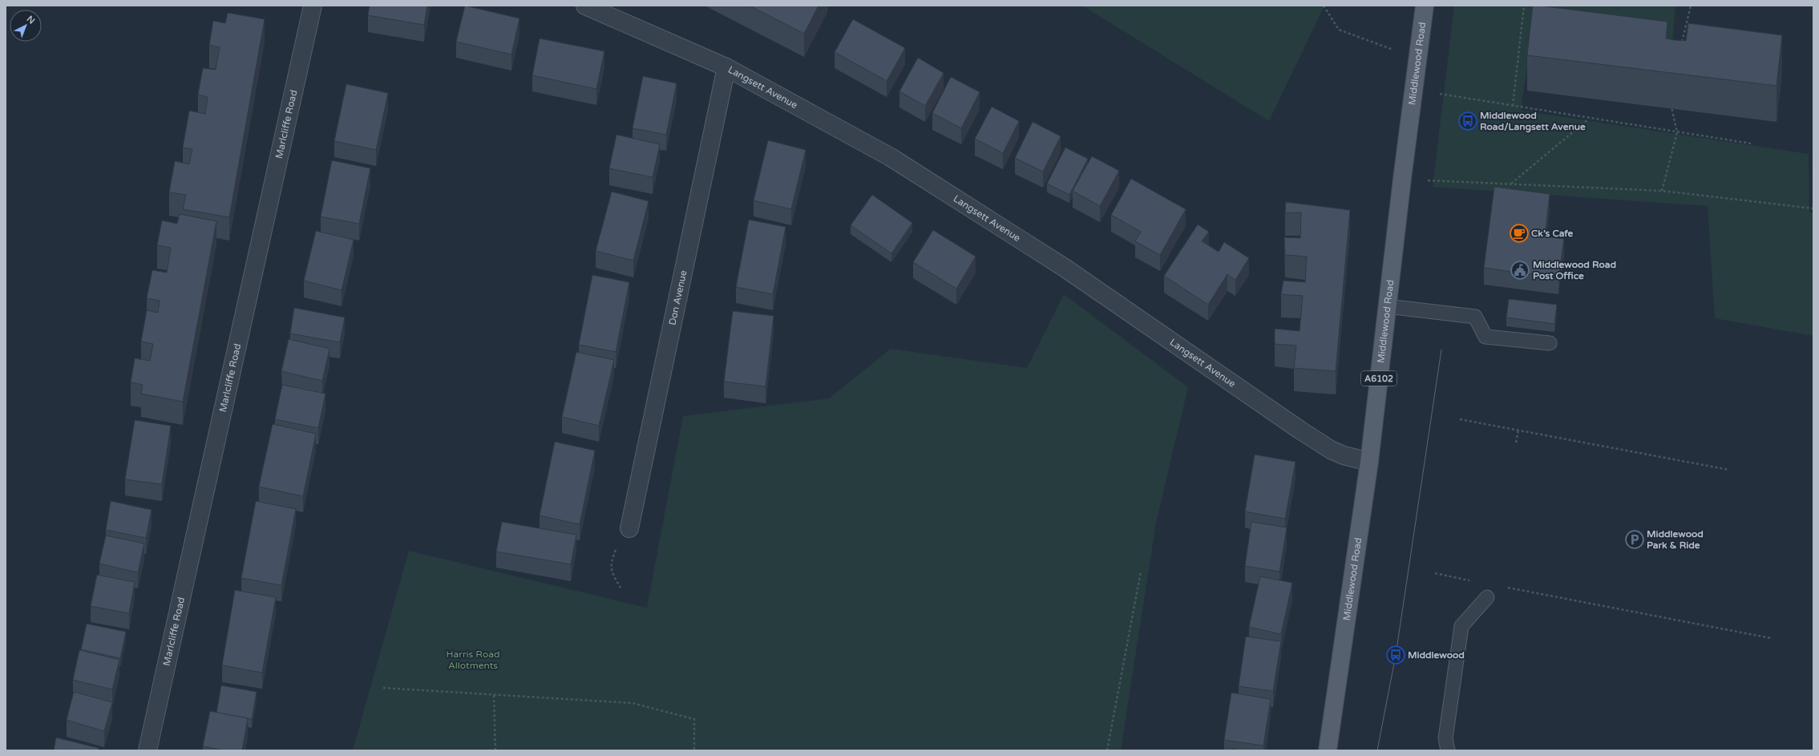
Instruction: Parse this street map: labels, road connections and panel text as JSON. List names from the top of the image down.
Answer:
{
  "streets": {
    "main road": ["Middlewood Road", "A6102"],
    "street": ["Langsett Avenue", "Marlcliffe Road", "Don Avenue"]
  },
  "crossings": [
    ["Middlewood Road", "Langsett Avenue"],
    ["Langsett Avenue", "Don Avenue"]
  ],
  "parks": ["Harris Road Allotments"],
  "places": {
    "bus stop": ["Middlewood Road/Langsett Avenue", "Middlewood"],
    "cafe": ["Ck’s Cafe"],
    "public building": ["Middlewood Road Post Office"],
    "parking": ["Middlewood Park & Ride"]
  },
  "north": "top right"
}
